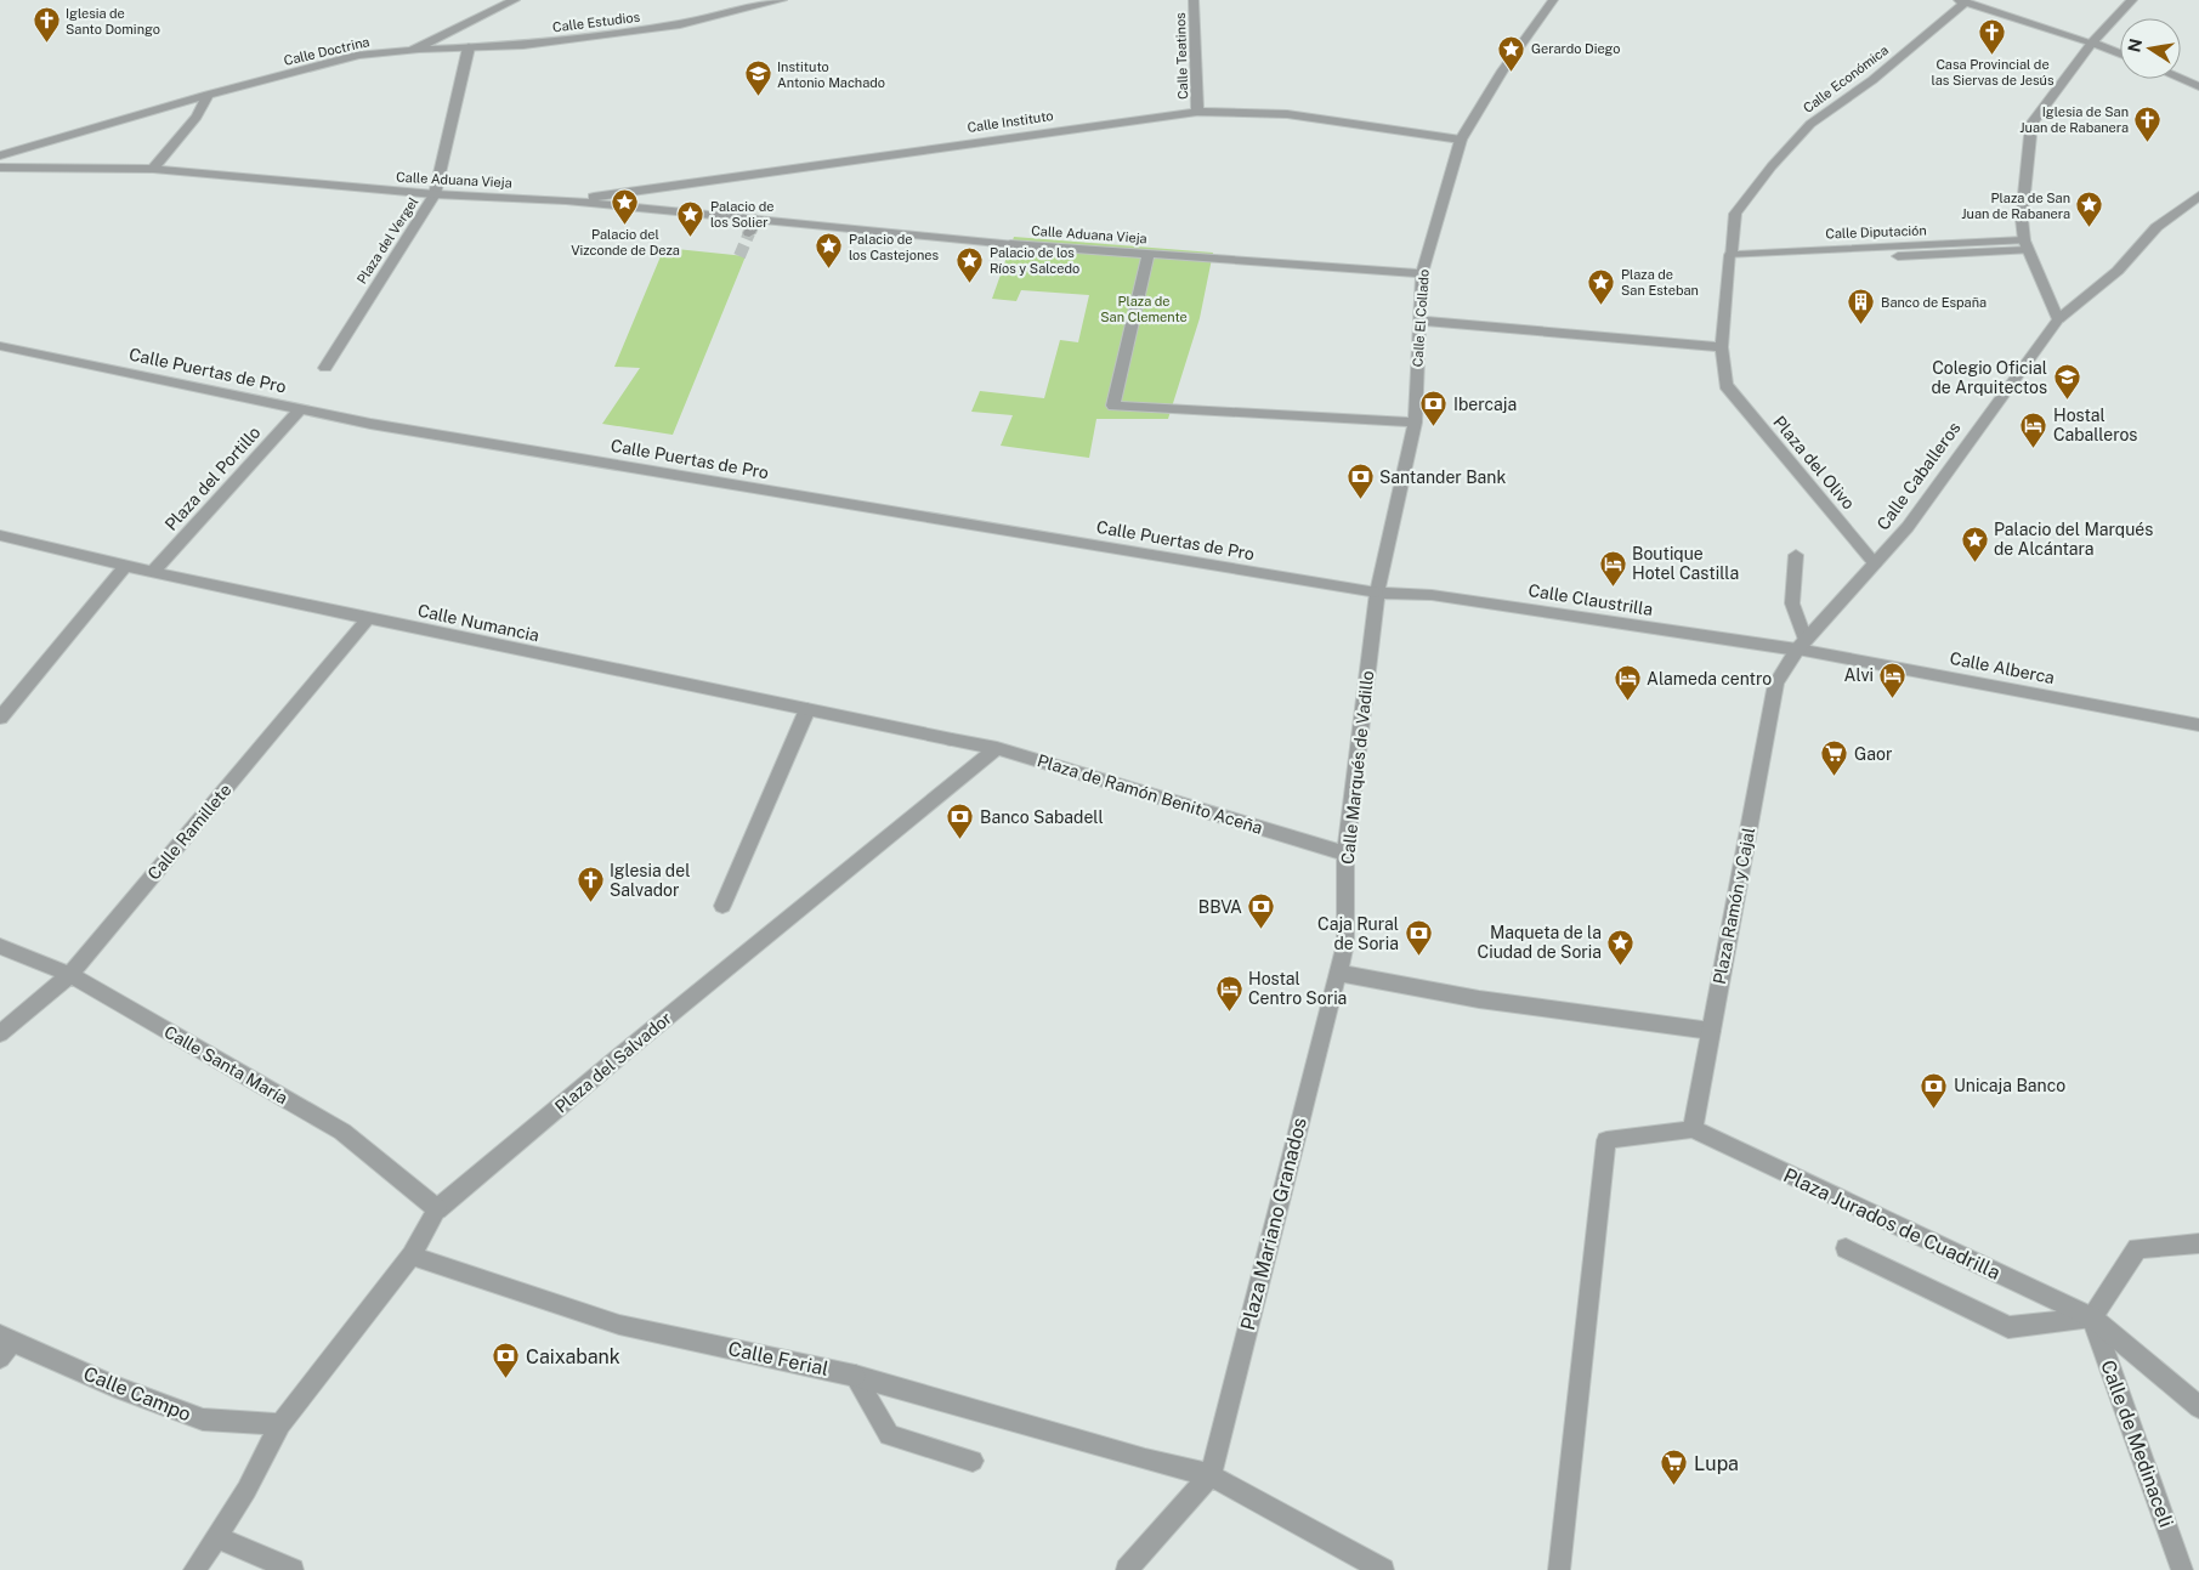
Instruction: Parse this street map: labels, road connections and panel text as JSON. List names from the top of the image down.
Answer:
{
  "streets": {
    "street": [
      "Calle Estudios",
      "Calle Doctrina",
      "Calle Teatinos",
      "Calle Económica",
      "Calle Instituto",
      "Calle Aduana Vieja",
      "Calle Diputación",
      "Plaza del Vergel",
      "Calle El Collado",
      "Calle Puertas de Pro",
      "Plaza del Olivo",
      "Calle Caballeros",
      "Plaza del Portillo",
      "Calle Claustrilla",
      "Calle Numancia",
      "Calle Alberca",
      "Calle Marqués de Vadillo",
      "Plaza de Ramón Benito Aceña",
      "Calle Ramillete",
      "Plaza Ramón y Cajal",
      "Plaza del Salvador",
      "Calle Santa María",
      "Plaza Mariano Granados",
      "Plaza Jurados de Cuadrilla",
      "Calle Ferial",
      "Calle Campo",
      "Calle de Medinaceli"
    ]
  },
  "crossings": [
    ["Calle Estudios", "Calle Doctrina"],
    ["Calle Estudios", "Plaza del Vergel"],
    ["Calle Teatinos", "Calle Instituto"],
    ["Calle Económica", "Calle Diputación"],
    ["Calle Instituto", "Calle Aduana Vieja"],
    ["Calle Instituto", "Calle El Collado"],
    ["Calle Aduana Vieja", "Plaza del Vergel"],
    ["Calle Aduana Vieja", "Calle El Collado"],
    ["Calle El Collado", "Calle Puertas de Pro"],
    ["Calle El Collado", "Calle Claustrilla"],
    ["Calle El Collado", "Calle Marqués de Vadillo"],
    ["Calle Puertas de Pro", "Plaza del Portillo"],
    ["Calle Puertas de Pro", "Calle Claustrilla"],
    ["Calle Puertas de Pro", "Calle Marqués de Vadillo"],
    ["Plaza del Olivo", "Calle Caballeros"],
    ["Calle Caballeros", "Calle Claustrilla"],
    ["Calle Caballeros", "Calle Alberca"],
    ["Calle Caballeros", "Plaza Ramón y Cajal"],
    ["Plaza del Portillo", "Calle Numancia"],
    ["Calle Claustrilla", "Calle Alberca"],
    ["Calle Claustrilla", "Calle Marqués de Vadillo"],
    ["Calle Numancia", "Plaza de Ramón Benito Aceña"],
    ["Calle Numancia", "Calle Ramillete"],
    ["Calle Marqués de Vadillo", "Plaza de Ramón Benito Aceña"],
    ["Calle Marqués de Vadillo", "Plaza Mariano Granados"],
    ["Plaza de Ramón Benito Aceña", "Plaza del Salvador"],
    ["Calle Ramillete", "Calle Santa María"],
    ["Plaza Ramón y Cajal", "Plaza Jurados de Cuadrilla"],
    ["Plaza del Salvador", "Calle Santa María"],
    ["Plaza del Salvador", "Calle Ferial"],
    ["Plaza del Salvador", "Calle Campo"],
    ["Plaza Mariano Granados", "Calle Ferial"],
    ["Plaza Jurados de Cuadrilla", "Calle de Medinaceli"]
  ],
  "parks": ["Plaza de San Clemente"],
  "places": {
    "church": [
      "Iglesia de Santo Domingo",
      "Casa Provincial de las Siervas de Jesús",
      "Iglesia de San Juan de Rabanera",
      "Iglesia del Salvador"
    ],
    "place": [
      "Gerardo Diego",
      "Palacio del Vizconde de Deza",
      "Plaza de San Juan de Rabanera",
      "Palacio de los Solier",
      "Palacio de los Castejones",
      "Palacio de los Ríos y Salcedo",
      "Plaza de San Esteban",
      "Palacio del Marqués de Alcántara",
      "Maqueta de la Ciudad de Soria"
    ],
    "school or university": ["Instituto Antonio Machado", "Colegio Oficial de Arquitectos"],
    "building": ["Banco de España"],
    "bank": [
      "Ibercaja",
      "Santander Bank",
      "Banco Sabadell",
      "BBVA",
      "Caja Rural de Soria",
      "Unicaja Banco",
      "Caixabank"
    ],
    "hotel": [
      "Hostal Caballeros",
      "Boutique Hotel Castilla",
      "Alvi",
      "Alameda centro",
      "Hostal Centro Soria"
    ],
    "supermarket": ["Gaor", "Lupa"]
  },
  "north": "left"
}
